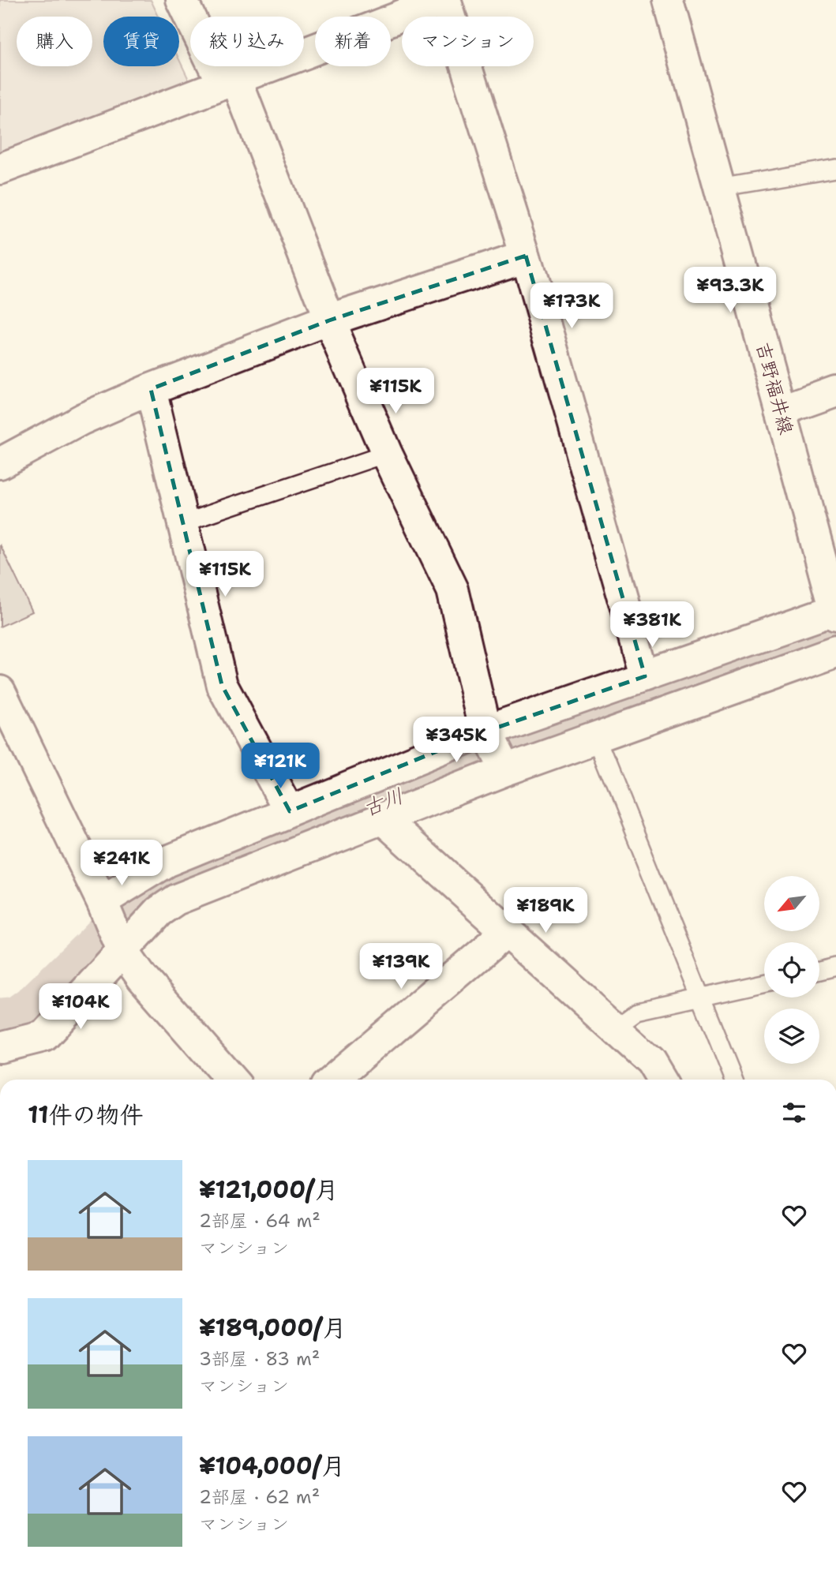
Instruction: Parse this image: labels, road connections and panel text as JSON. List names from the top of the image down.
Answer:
{
  "streets": {
    "street": ["吉野福井線"]
  },
  "water": ["古川"],
  "north": "bottom left",
  "page": {
    "chip": [
      "購入",
      "賃貸",
      "絞り込み",
      "新着",
      "マンション"
    ],
    "price": [
      "¥93.3K",
      "¥173K",
      "¥115K",
      "¥115K",
      "¥381K",
      "¥345K",
      "¥121K",
      "¥241K",
      "¥189K",
      "¥139K",
      "¥104K"
    ],
    "heading": "11件の物件",
    "list": [
      {
        "name": "¥121,000/月",
        "note": "2部屋 · 64 m² · マンション"
      },
      {
        "name": "¥189,000/月",
        "note": "3部屋 · 83 m² · マンション"
      },
      {
        "name": "¥104,000/月",
        "note": "2部屋 · 62 m² · マンション"
      }
    ]
  }
}
